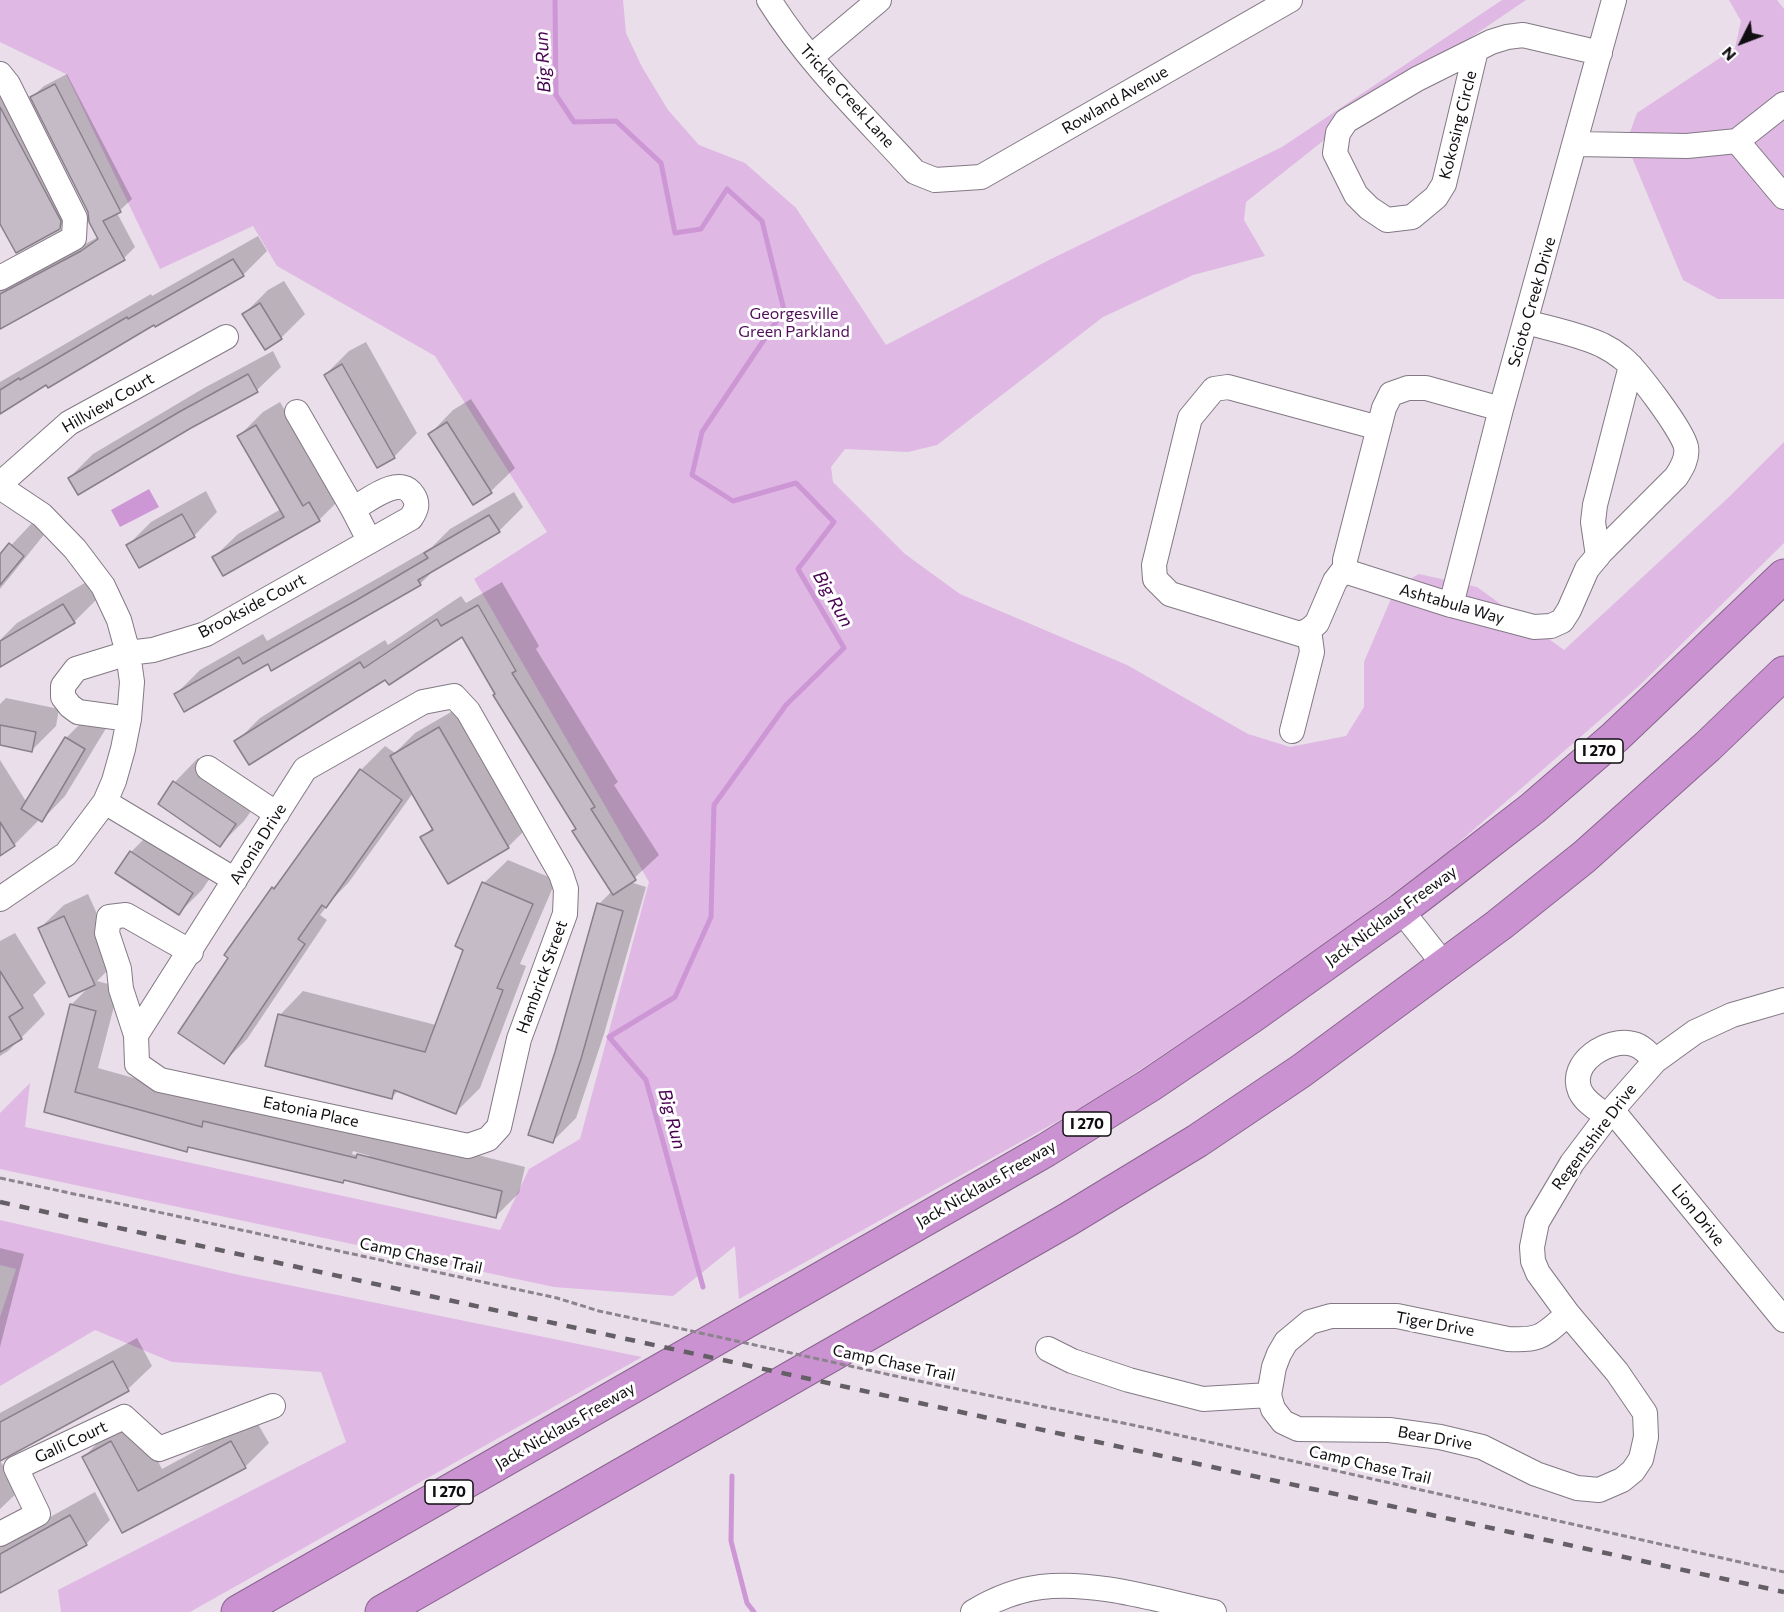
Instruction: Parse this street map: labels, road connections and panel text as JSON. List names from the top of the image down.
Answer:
{
  "streets": {
    "highway": ["I 270", "Jack Nicklaus Freeway"],
    "street": [
      "Trickle Creek Lane",
      "Rowland Avenue",
      "Kokosing Circle",
      "Scioto Creek Drive",
      "Hillview Court",
      "Ashtabula Way",
      "Brookside Court",
      "Avonia Drive",
      "Hambrick Street",
      "Eatonia Place",
      "Regentshire Drive",
      "Lion Drive",
      "Tiger Drive",
      "Bear Drive",
      "Galli Court"
    ],
    "path": ["Camp Chase Trail"]
  },
  "crossings": [
    ["Trickle Creek Lane", "Rowland Avenue"],
    ["Kokosing Circle", "Scioto Creek Drive"],
    ["Scioto Creek Drive", "Ashtabula Way"],
    ["Avonia Drive", "Hambrick Street"],
    ["Avonia Drive", "Eatonia Place"],
    ["Hambrick Street", "Eatonia Place"],
    ["Regentshire Drive", "Lion Drive"],
    ["Regentshire Drive", "Tiger Drive"],
    ["Regentshire Drive", "Bear Drive"],
    ["Tiger Drive", "Bear Drive"]
  ],
  "water": ["Big Run"],
  "parks": ["Georgesville Green Parkland"],
  "north": "bottom left"
}
